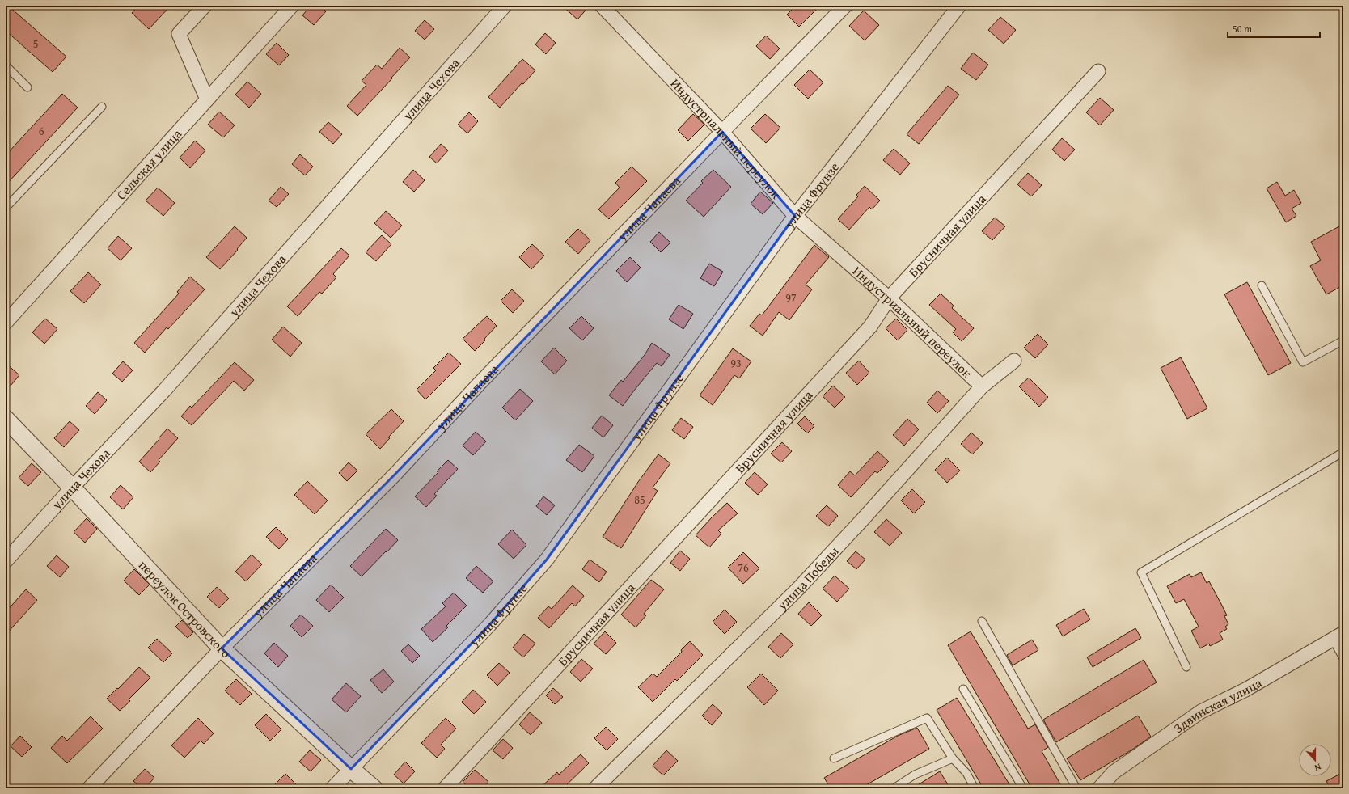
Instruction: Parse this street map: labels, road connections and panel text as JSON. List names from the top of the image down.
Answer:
{
  "streets": {
    "street": [
      "улица Чехова",
      "Индустриальный переулок",
      "Сельская улица",
      "улица Фрунзе",
      "улица Чапаева",
      "Брусничная улица",
      "улица Победы",
      "переулок Островского",
      "Здвинская улица"
    ]
  },
  "crossings": [
    ["улица Чехова", "переулок Островского"],
    ["Индустриальный переулок", "улица Фрунзе"],
    ["Индустриальный переулок", "улица Чапаева"],
    ["Индустриальный переулок", "Брусничная улица"],
    ["Индустриальный переулок", "улица Победы"],
    ["улица Фрунзе", "переулок Островского"],
    ["улица Чапаева", "переулок Островского"]
  ],
  "house_numbers": [
    "5",
    "6",
    "97",
    "93",
    "85",
    "76"
  ],
  "scale_bar": "50 m",
  "north": "bottom"
}
